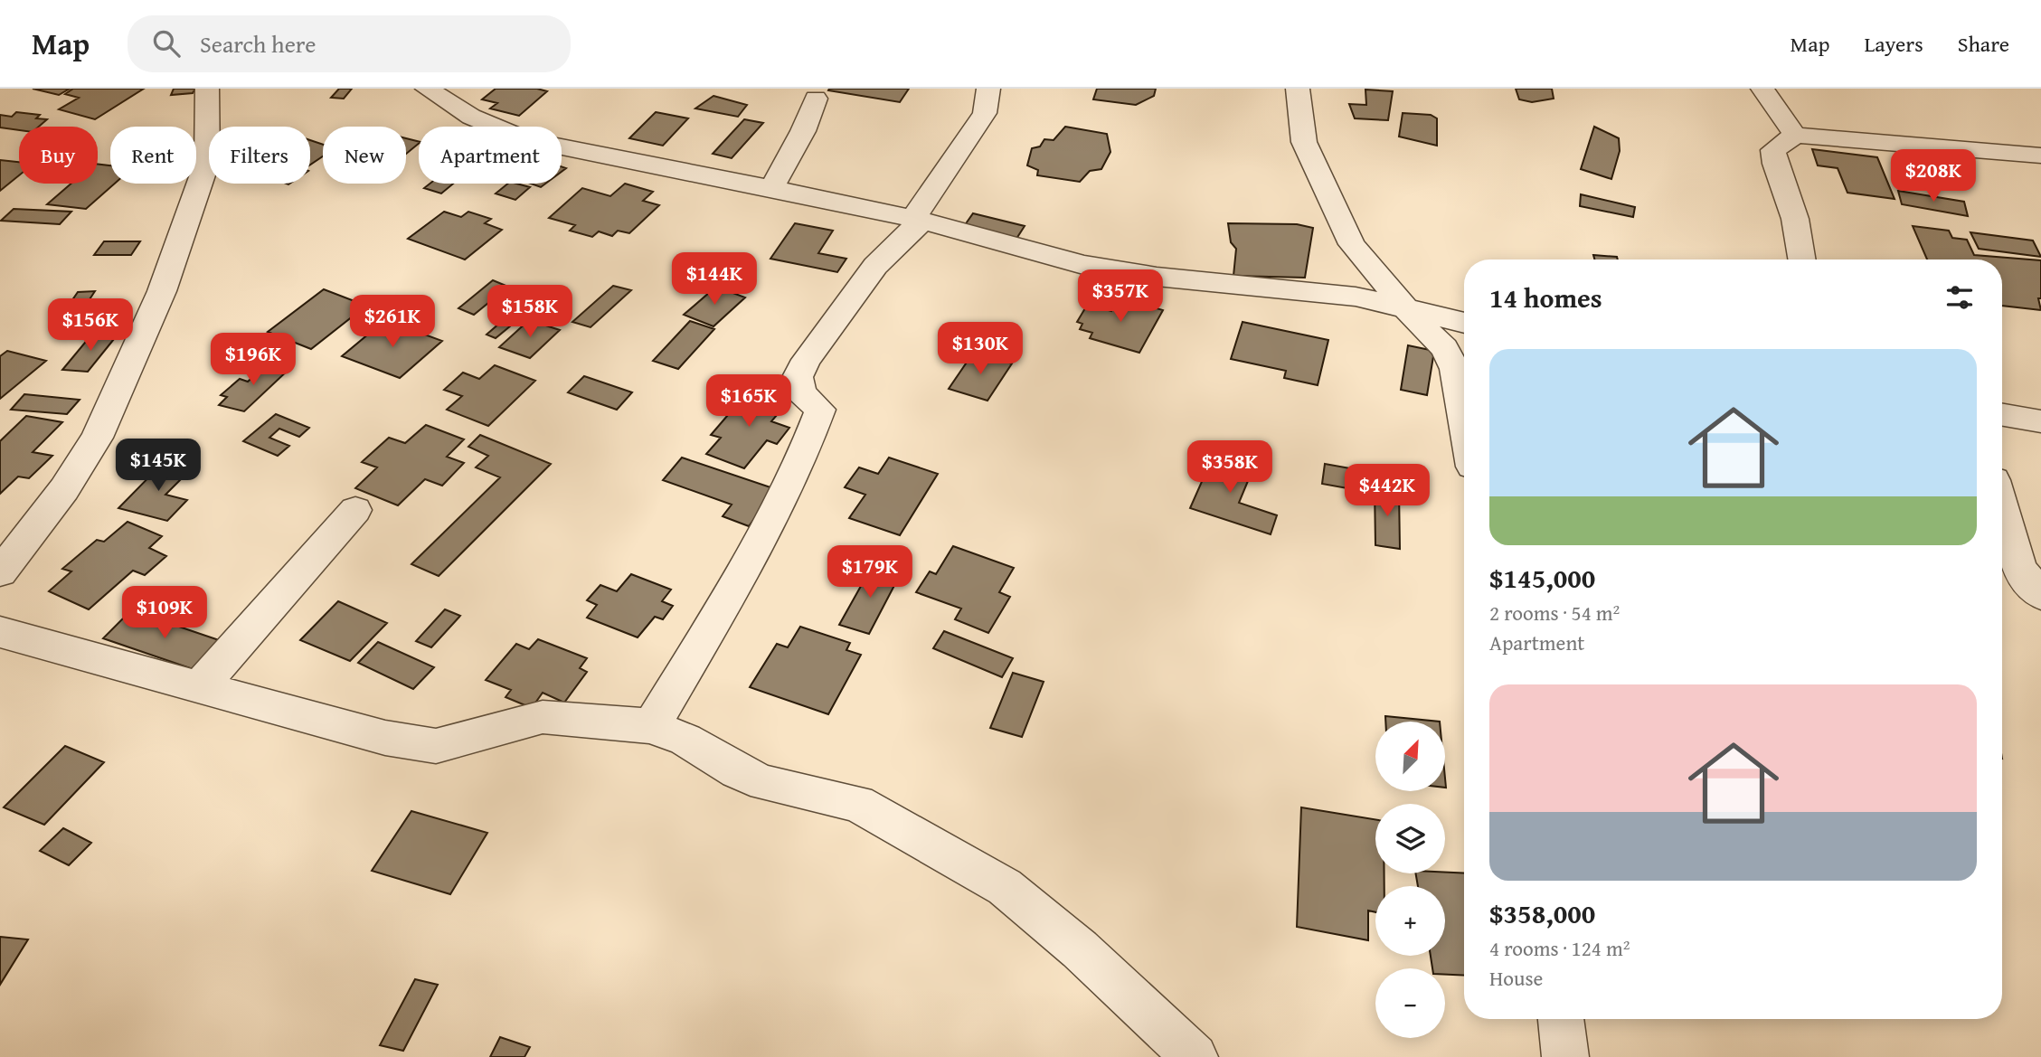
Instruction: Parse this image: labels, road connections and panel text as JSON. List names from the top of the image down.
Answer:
{
  "north": "top right",
  "page": {
    "header": "Map",
    "search": "Search here",
    "nav": ["Map", "Layers", "Share"],
    "chip": [
      "Buy",
      "Rent",
      "Filters",
      "New",
      "Apartment"
    ],
    "price": [
      "$208K",
      "$144K",
      "$357K",
      "$158K",
      "$261K",
      "$156K",
      "$130K",
      "$196K",
      "$165K",
      "$145K",
      "$358K",
      "$442K",
      "$179K",
      "$109K"
    ],
    "heading": "14 homes",
    "list": [
      {
        "name": "$145,000",
        "note": "2 rooms · 54 m² · Apartment"
      },
      {
        "name": "$358,000",
        "note": "4 rooms · 124 m² · House"
      }
    ],
    "map_buttons": ["+", "−"]
  }
}
